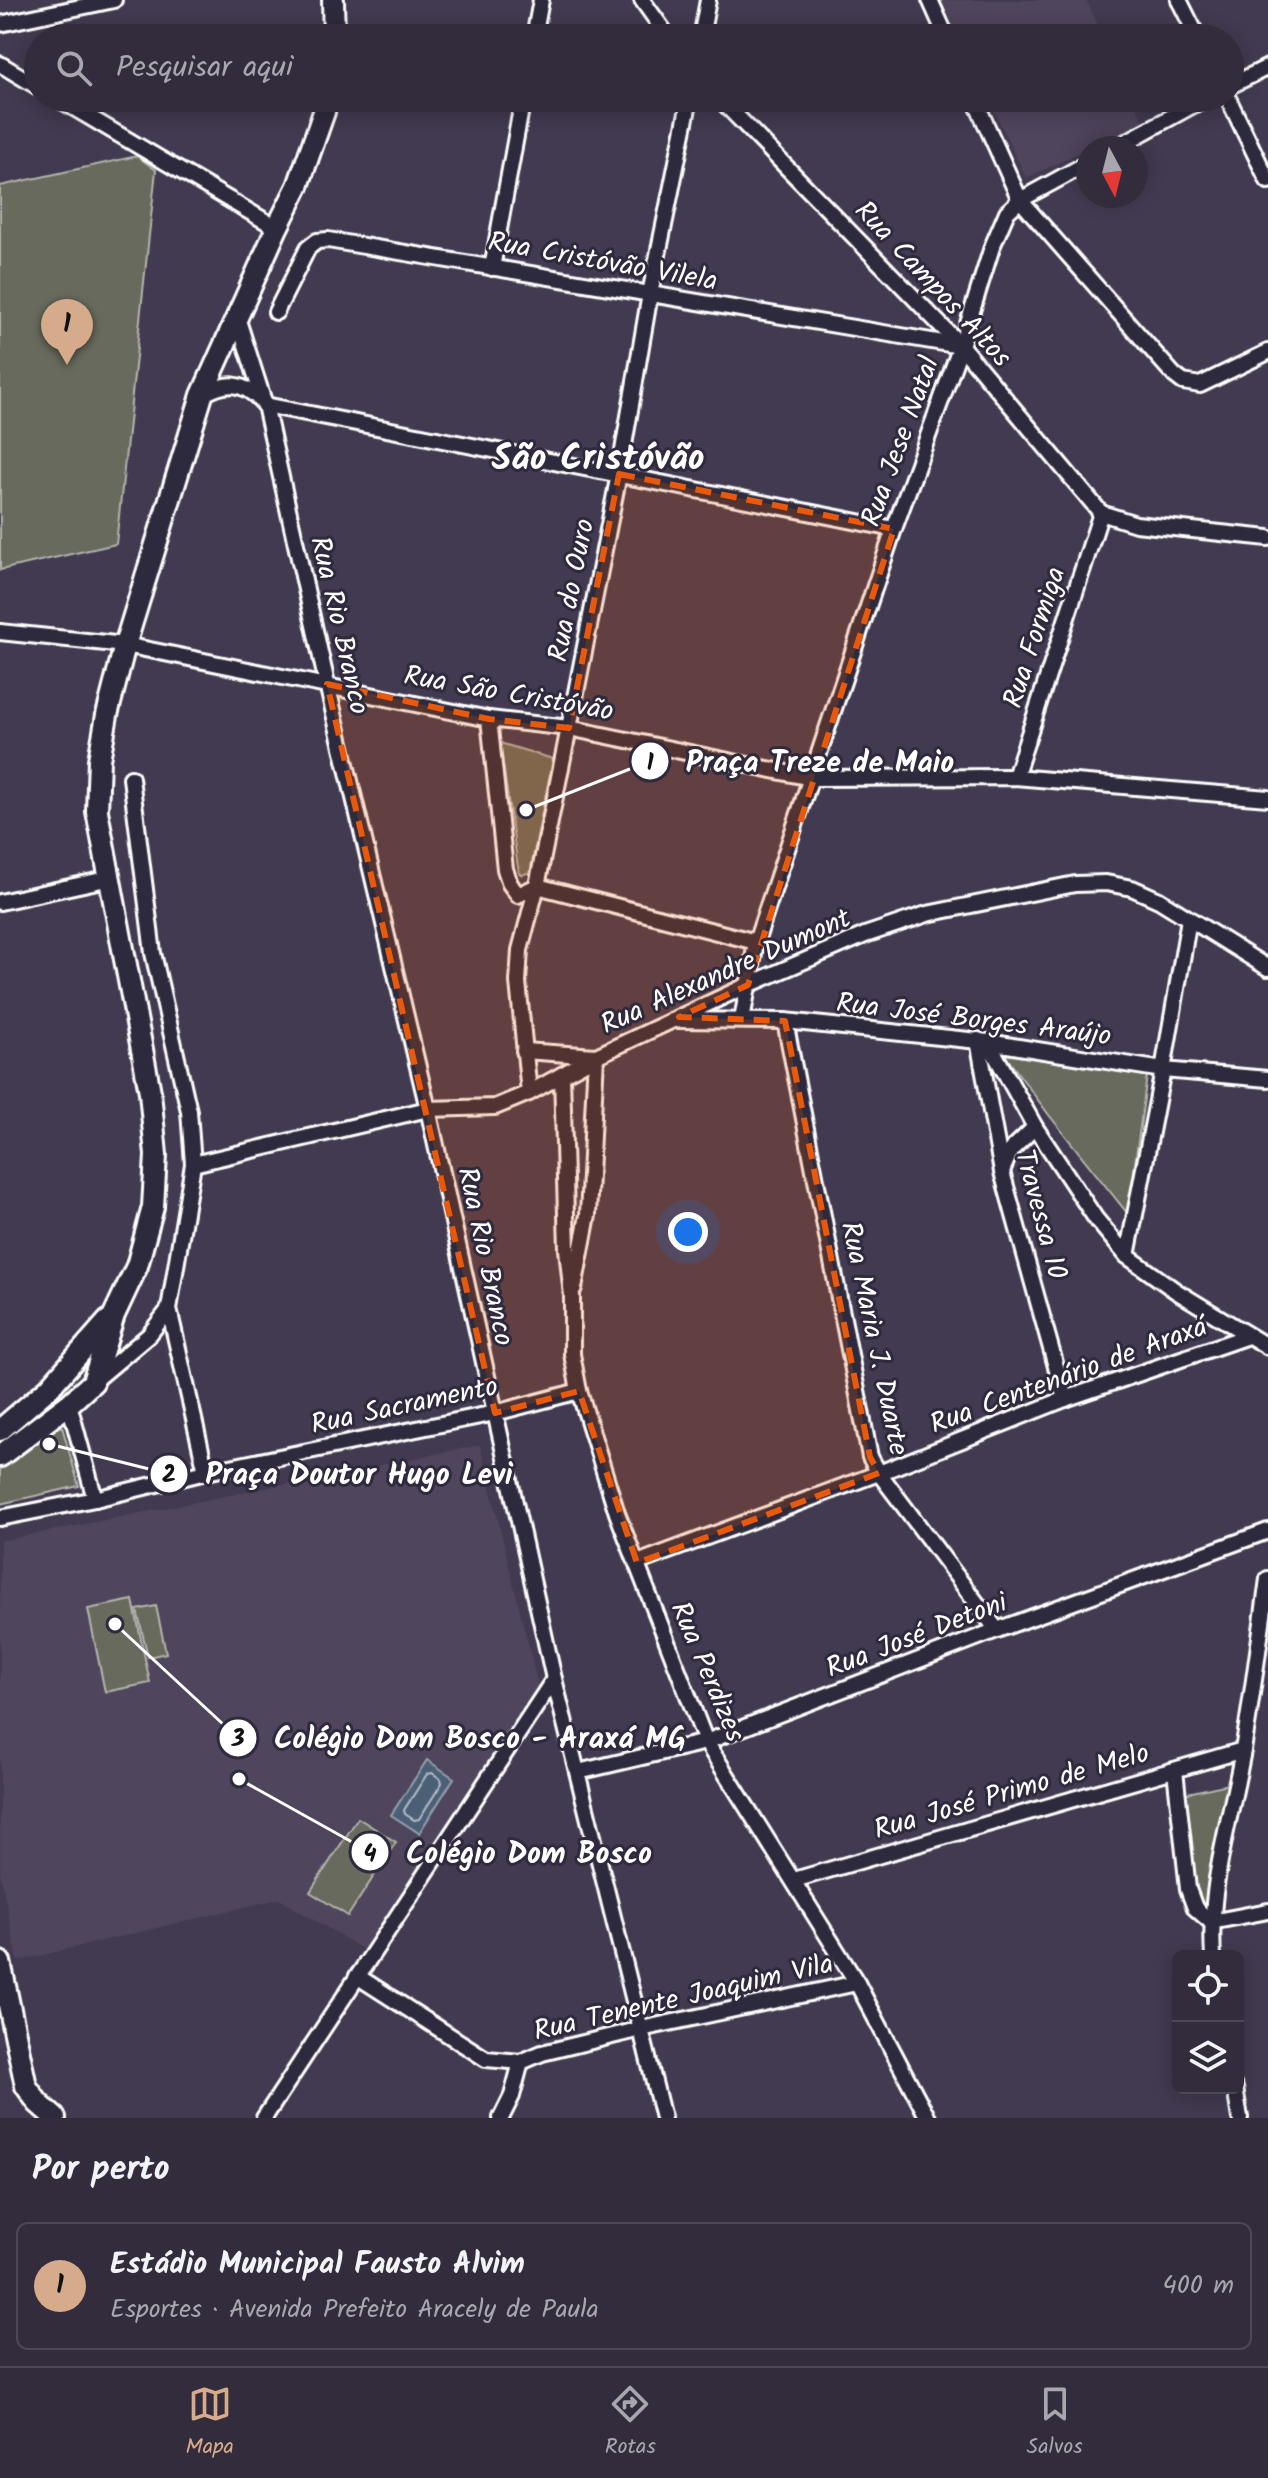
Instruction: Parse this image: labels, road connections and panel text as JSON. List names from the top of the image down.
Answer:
{
  "streets": {
    "street": [
      "Rua Cristóvão Vilela",
      "Rua Campos Altos",
      "Rua Jese Natal",
      "Rua do Ouro",
      "Rua Rio Branco",
      "Rua Formiga",
      "Rua São Cristóvão",
      "Rua Alexandre Dumont",
      "Rua José Borges Araújo",
      "Travessa 10",
      "Rua Maria J. Duarte",
      "Rua Centenário de Araxá",
      "Rua Sacramento",
      "Rua José Detoni",
      "Rua Perdizes",
      "Rua José Primo de Melo",
      "Rua Tenente Joaquim Vila"
    ]
  },
  "crossings": [
    ["Rua Cristóvão Vilela", "Rua Campos Altos"],
    ["Rua Cristóvão Vilela", "Rua Jese Natal"],
    ["Rua Cristóvão Vilela", "Rua do Ouro"],
    ["Rua Campos Altos", "Rua Jese Natal"],
    ["Rua Campos Altos", "Rua Formiga"],
    ["Rua Jese Natal", "Rua São Cristóvão"],
    ["Rua Jese Natal", "Rua Alexandre Dumont"],
    ["Rua Jese Natal", "Rua José Borges Araújo"],
    ["Rua do Ouro", "Rua São Cristóvão"],
    ["Rua do Ouro", "Rua Alexandre Dumont"],
    ["Rua Rio Branco", "Rua São Cristóvão"],
    ["Rua Rio Branco", "Rua Alexandre Dumont"],
    ["Rua Rio Branco", "Rua Sacramento"],
    ["Rua Rio Branco", "Rua José Detoni"],
    ["Rua Rio Branco", "Rua Tenente Joaquim Vila"],
    ["Rua Formiga", "Rua São Cristóvão"],
    ["Rua Alexandre Dumont", "Rua José Borges Araújo"],
    ["Rua José Borges Araújo", "Travessa 10"],
    ["Rua José Borges Araújo", "Rua Maria J. Duarte"],
    ["Travessa 10", "Rua Centenário de Araxá"],
    ["Rua Maria J. Duarte", "Rua Centenário de Araxá"],
    ["Rua Maria J. Duarte", "Rua José Detoni"],
    ["Rua Centenário de Araxá", "Rua Perdizes"],
    ["Rua Sacramento", "Rua Perdizes"],
    ["Rua José Detoni", "Rua Perdizes"],
    ["Rua Perdizes", "Rua José Primo de Melo"],
    ["Rua Perdizes", "Rua Tenente Joaquim Vila"]
  ],
  "districts": ["São Cristóvão"],
  "places": [
    "Praça Treze de Maio",
    "Praça Doutor Hugo Levi",
    "Colégio Dom Bosco - Araxá MG",
    "Colégio Dom Bosco"
  ],
  "north": "bottom",
  "page": {
    "search": "Pesquisar aqui",
    "pins": "1",
    "heading": "Por perto",
    "list": [
      {
        "mark": "1",
        "name": "Estádio Municipal Fausto Alvim",
        "note": "Esportes · Avenida Prefeito Aracely de Paula",
        "value": "400 m"
      }
    ],
    "nav": ["Mapa", "Rotas", "Salvos"]
  }
}
